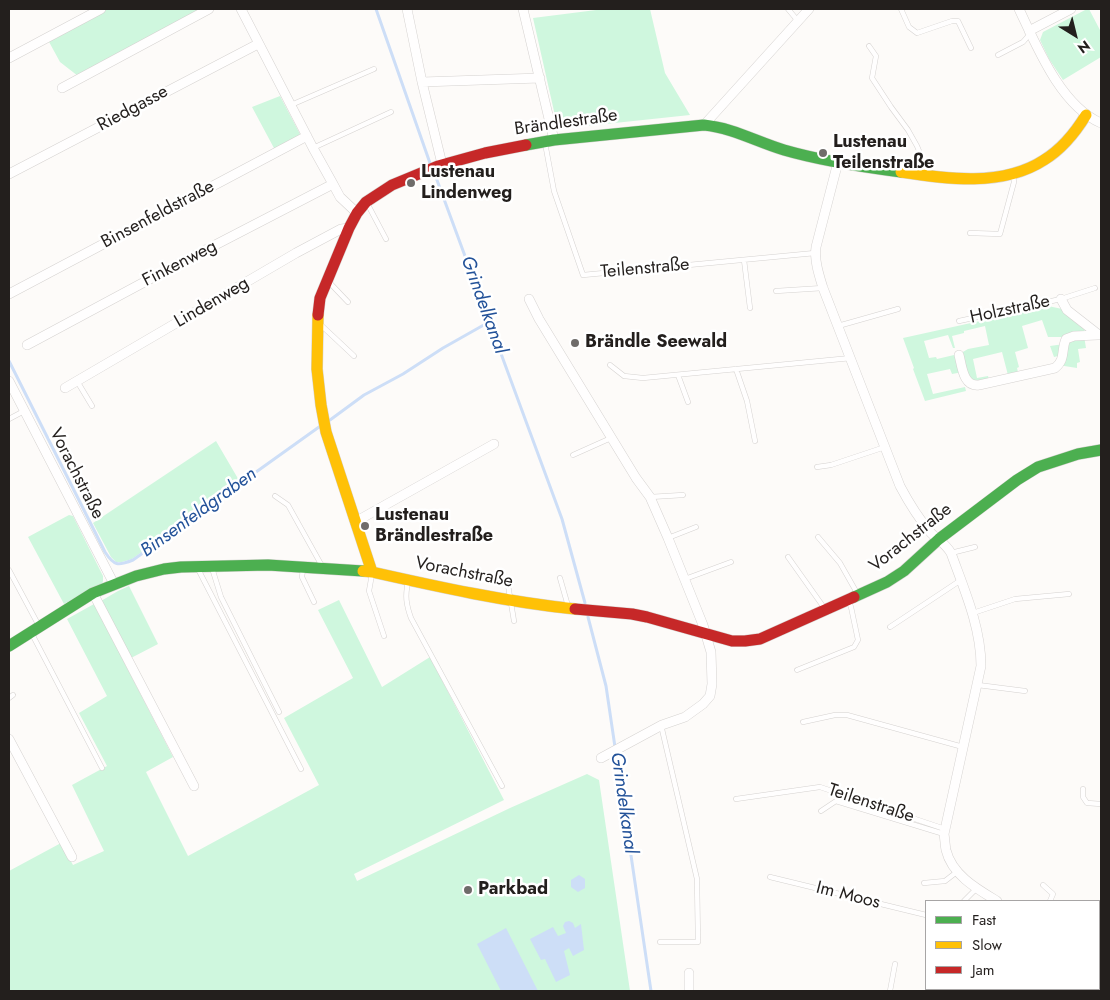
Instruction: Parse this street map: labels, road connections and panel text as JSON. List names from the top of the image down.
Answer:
{
  "streets": {
    "street": [
      "Riedgasse",
      "Brändlestraße",
      "Binsenfeldstraße",
      "Finkenweg",
      "Lindenweg",
      "Holzstraße",
      "Vorachstraße"
    ],
    "lane": ["Teilenstraße", "Im Moos"]
  },
  "crossings": [
    ["Brändlestraße", "Teilenstraße"],
    ["Brändlestraße", "Lindenweg"],
    ["Brändlestraße", "Vorachstraße"]
  ],
  "water": ["Grindelkanal", "Binsenfeldgraben"],
  "places": [
    "Lustenau Teilenstraße",
    "Lustenau Lindenweg",
    "Brändle Seewald",
    "Lustenau Brändlestraße",
    "Parkbad"
  ],
  "legend": ["Fast", "Slow", "Jam"],
  "north": "bottom right"
}
